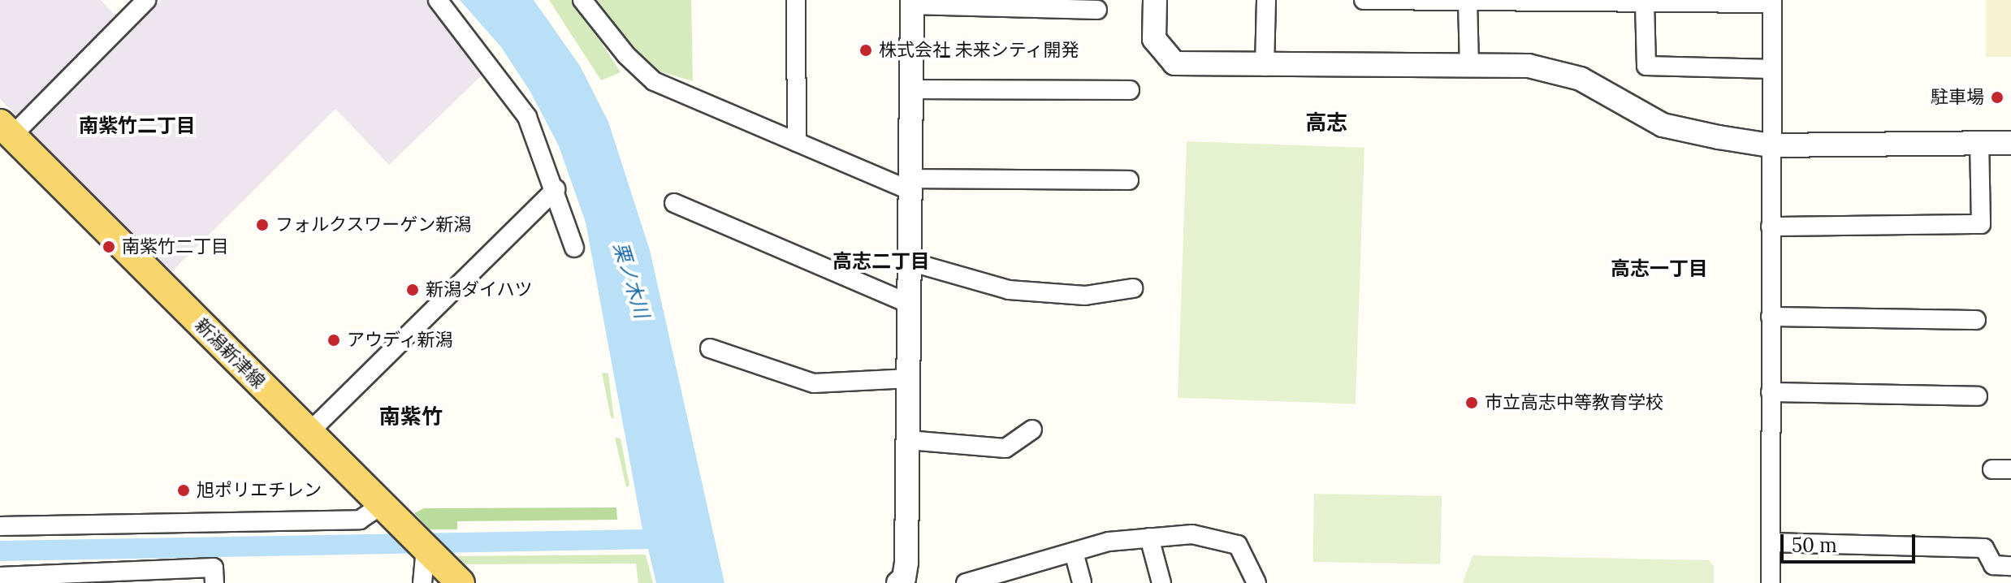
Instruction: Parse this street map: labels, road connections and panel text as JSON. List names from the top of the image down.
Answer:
{
  "streets": {
    "main road": ["新潟新津線"]
  },
  "districts": [
    "高志",
    "南紫竹二丁目",
    "高志二丁目",
    "高志一丁目",
    "南紫竹"
  ],
  "water": ["栗ノ木川"],
  "places": [
    "株式会社 未来シティ開発",
    "駐車場",
    "フォルクスワーゲン新潟",
    "南紫竹二丁目",
    "新潟ダイハツ",
    "アウディ新潟",
    "市立高志中等教育学校",
    "旭ポリエチレン"
  ],
  "scale_bar": "50 m"
}
